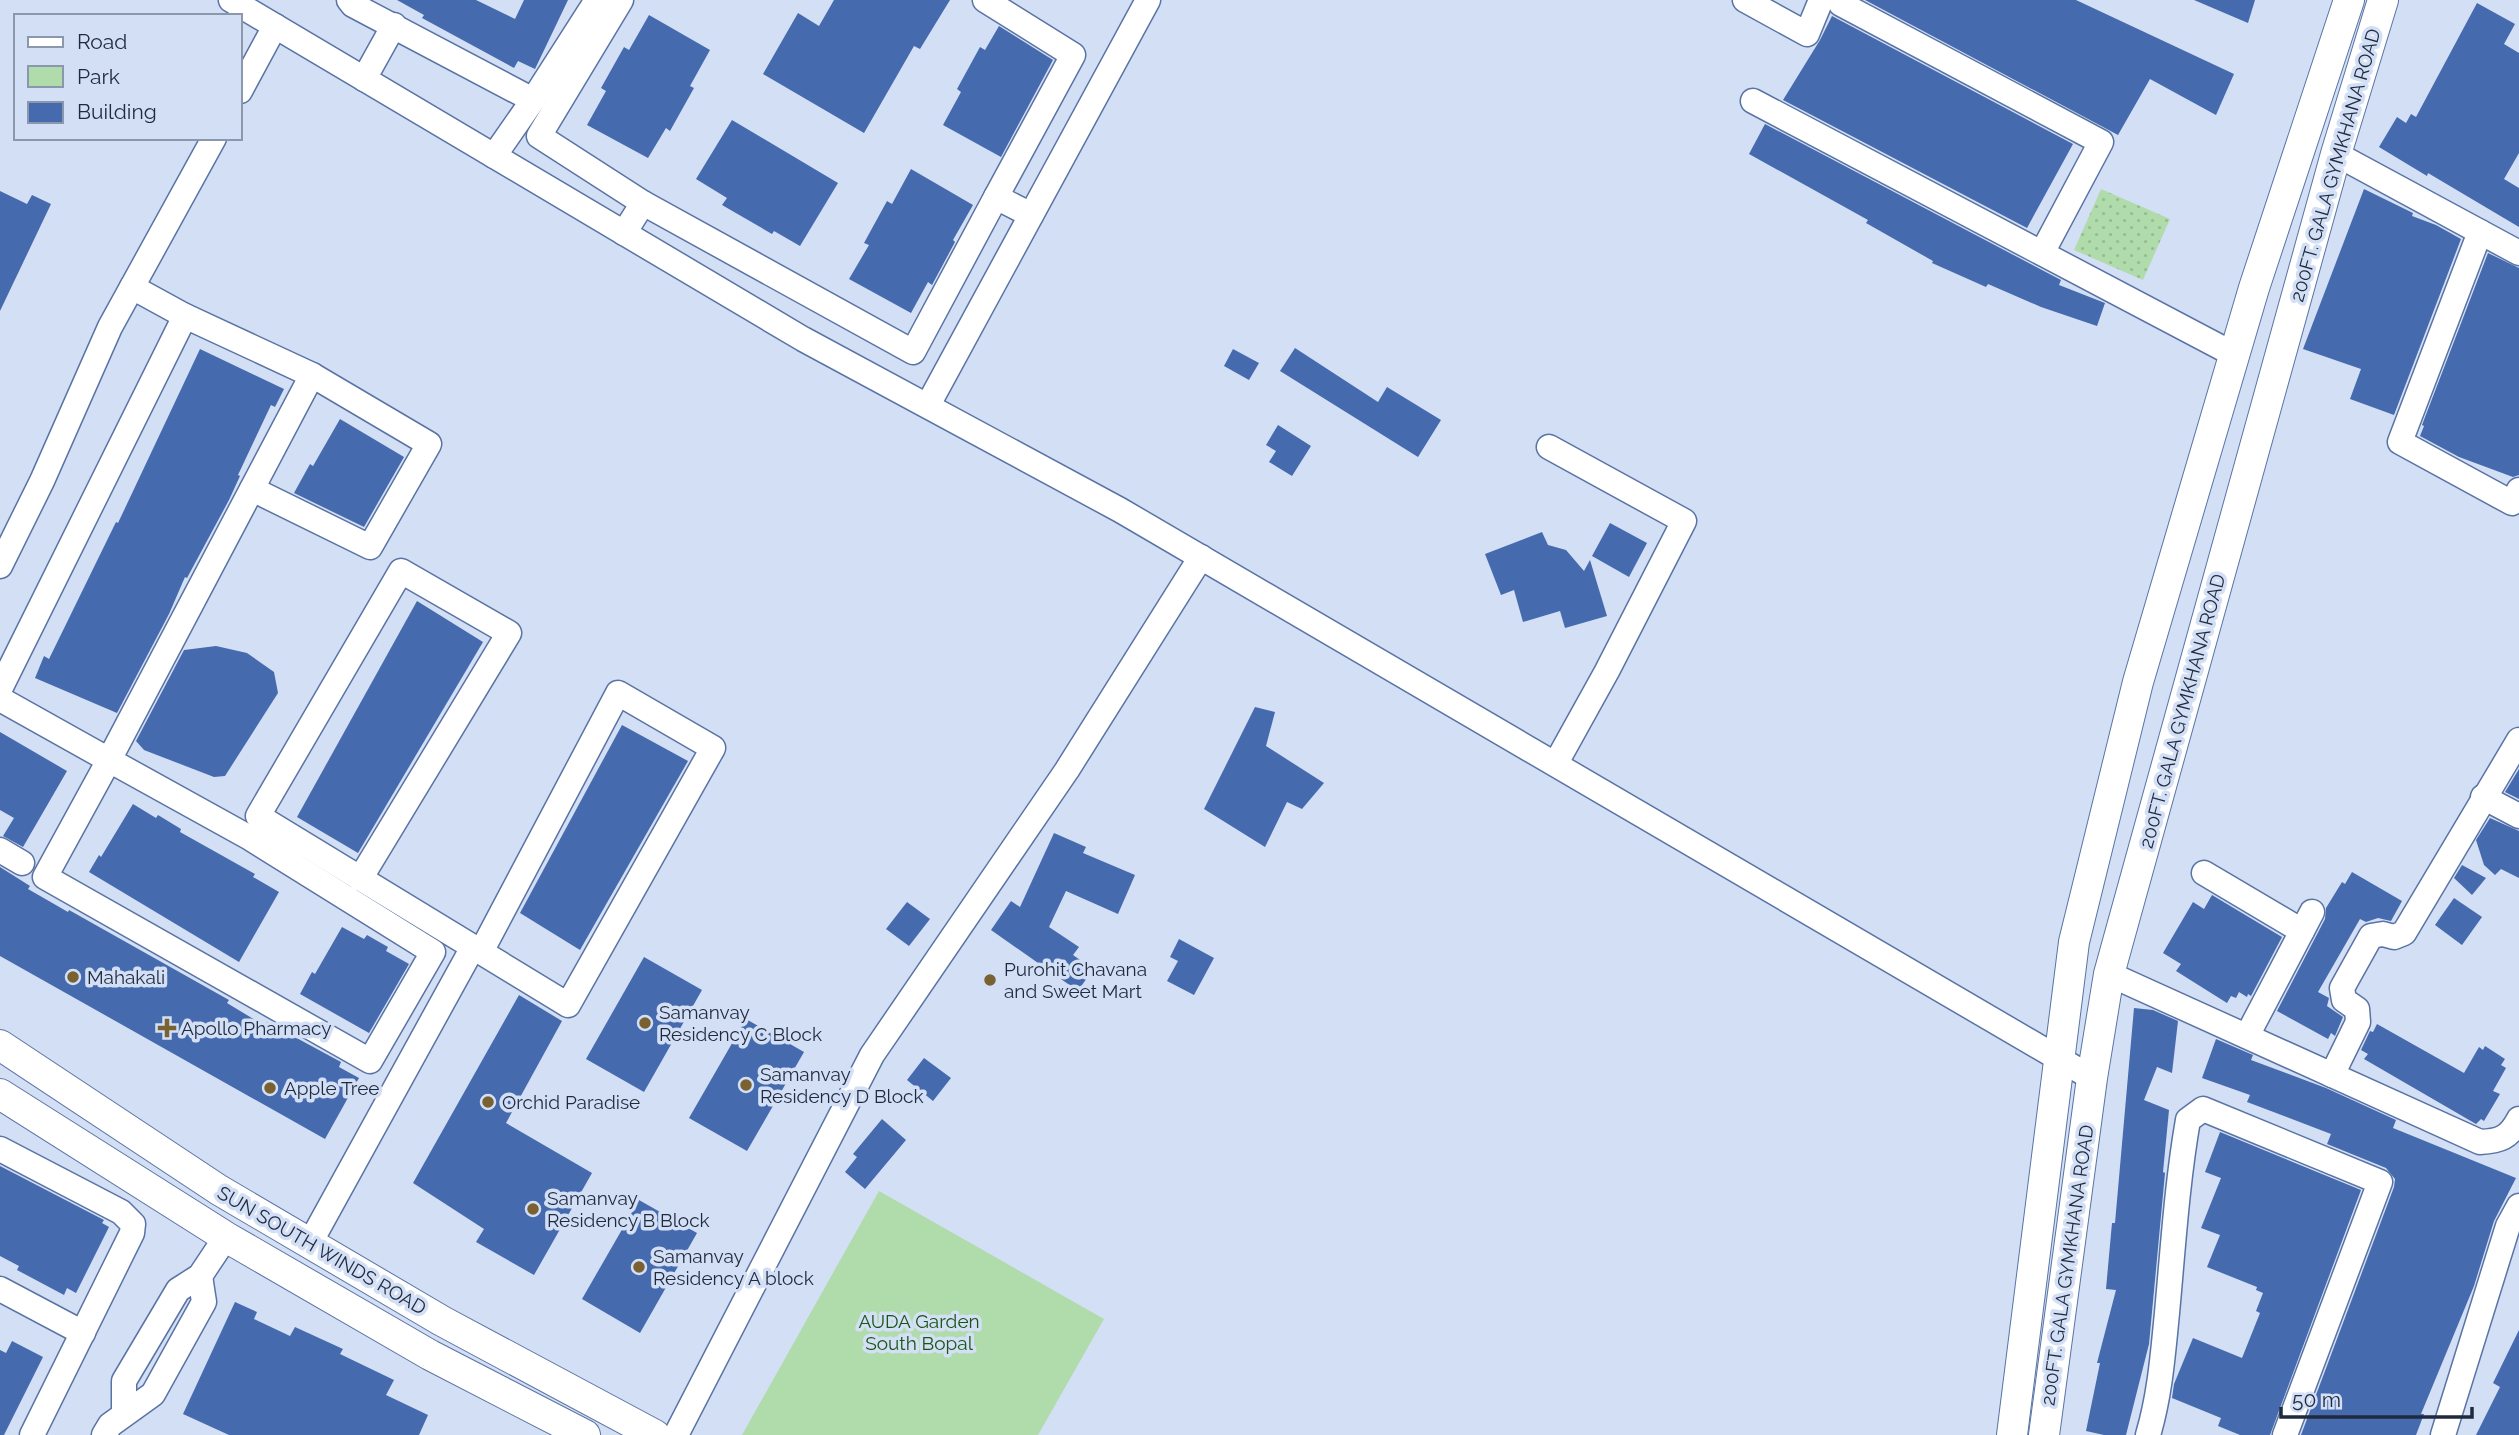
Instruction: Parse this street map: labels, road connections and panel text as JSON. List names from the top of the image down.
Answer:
{
  "streets": {
    "street": ["200FT. GALA GYMKHANA ROAD", "SUN SOUTH WINDS ROAD"]
  },
  "parks": ["AUDA Garden South Bopal"],
  "places": {
    "other": [
      "Mahakali",
      "Purohit Chavana and Sweet Mart",
      "Samanvay Residency C Block",
      "Samanvay Residency D Block",
      "Apple Tree",
      "Orchid Paradise",
      "Samanvay Residency B Block",
      "Samanvay Residency A block"
    ],
    "health": ["Apollo Pharmacy"]
  },
  "legend": ["Road", "Park", "Building"],
  "scale_bar": "50 m"
}
